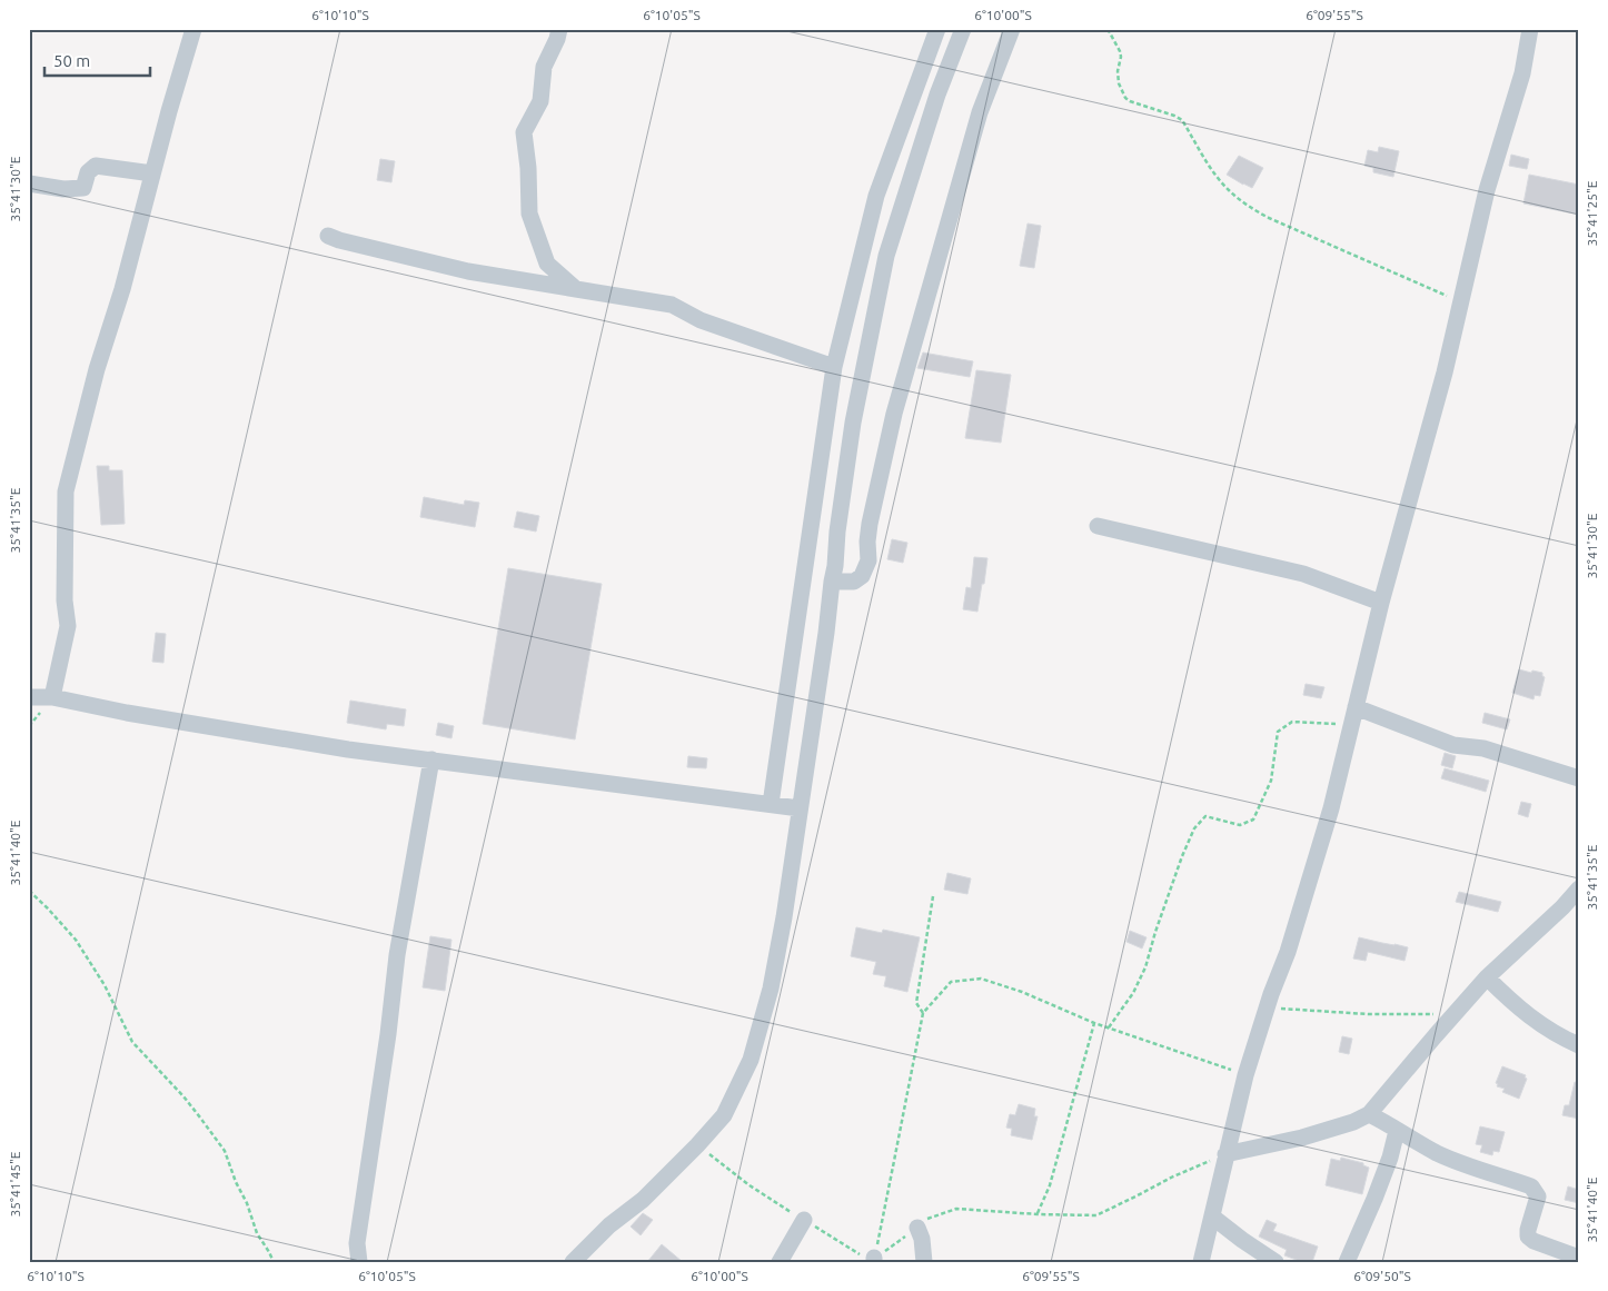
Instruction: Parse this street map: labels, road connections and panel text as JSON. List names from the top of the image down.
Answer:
{
  "scale_bar": "50 m",
  "coordinates": [
    "6°10'10\"S",
    "6°10'05\"S",
    "6°10'00\"S",
    "6°09'55\"S",
    "35°41'30\"E",
    "35°41'25\"E",
    "35°41'35\"E",
    "35°41'40\"E",
    "35°41'45\"E",
    "6°09'50\"S"
  ]
}
